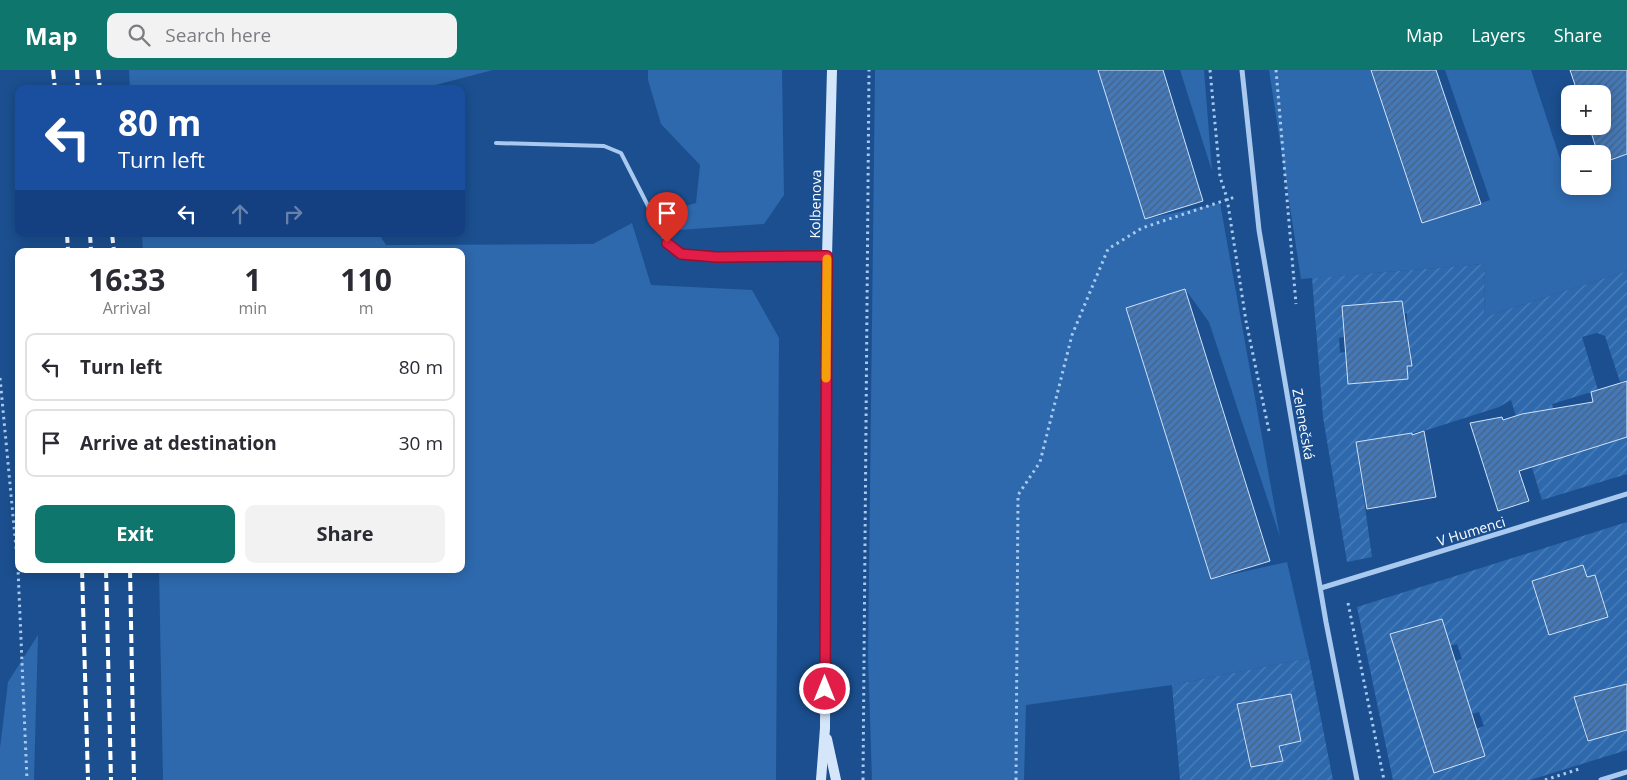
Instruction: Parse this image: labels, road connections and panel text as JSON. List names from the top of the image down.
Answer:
{
  "streets": {
    "main road": ["Kolbenova"],
    "street": ["Zelenečská", "V Humenci"]
  },
  "crossings": [
    ["Zelenečská", "V Humenci"]
  ],
  "page": {
    "header": "Map",
    "search": "Search here",
    "nav": ["Map", "Layers", "Share"],
    "map_buttons": ["+", "−"],
    "turn": ["80 m", "Turn left"],
    "eta": [
      "16:33",
      "Arrival",
      "1",
      "min",
      "110",
      "m"
    ],
    "list": [
      {
        "name": "Turn left",
        "value": "80 m"
      },
      {
        "name": "Arrive at destination",
        "value": "30 m"
      }
    ],
    "buttons": ["Exit", "Share"]
  }
}
